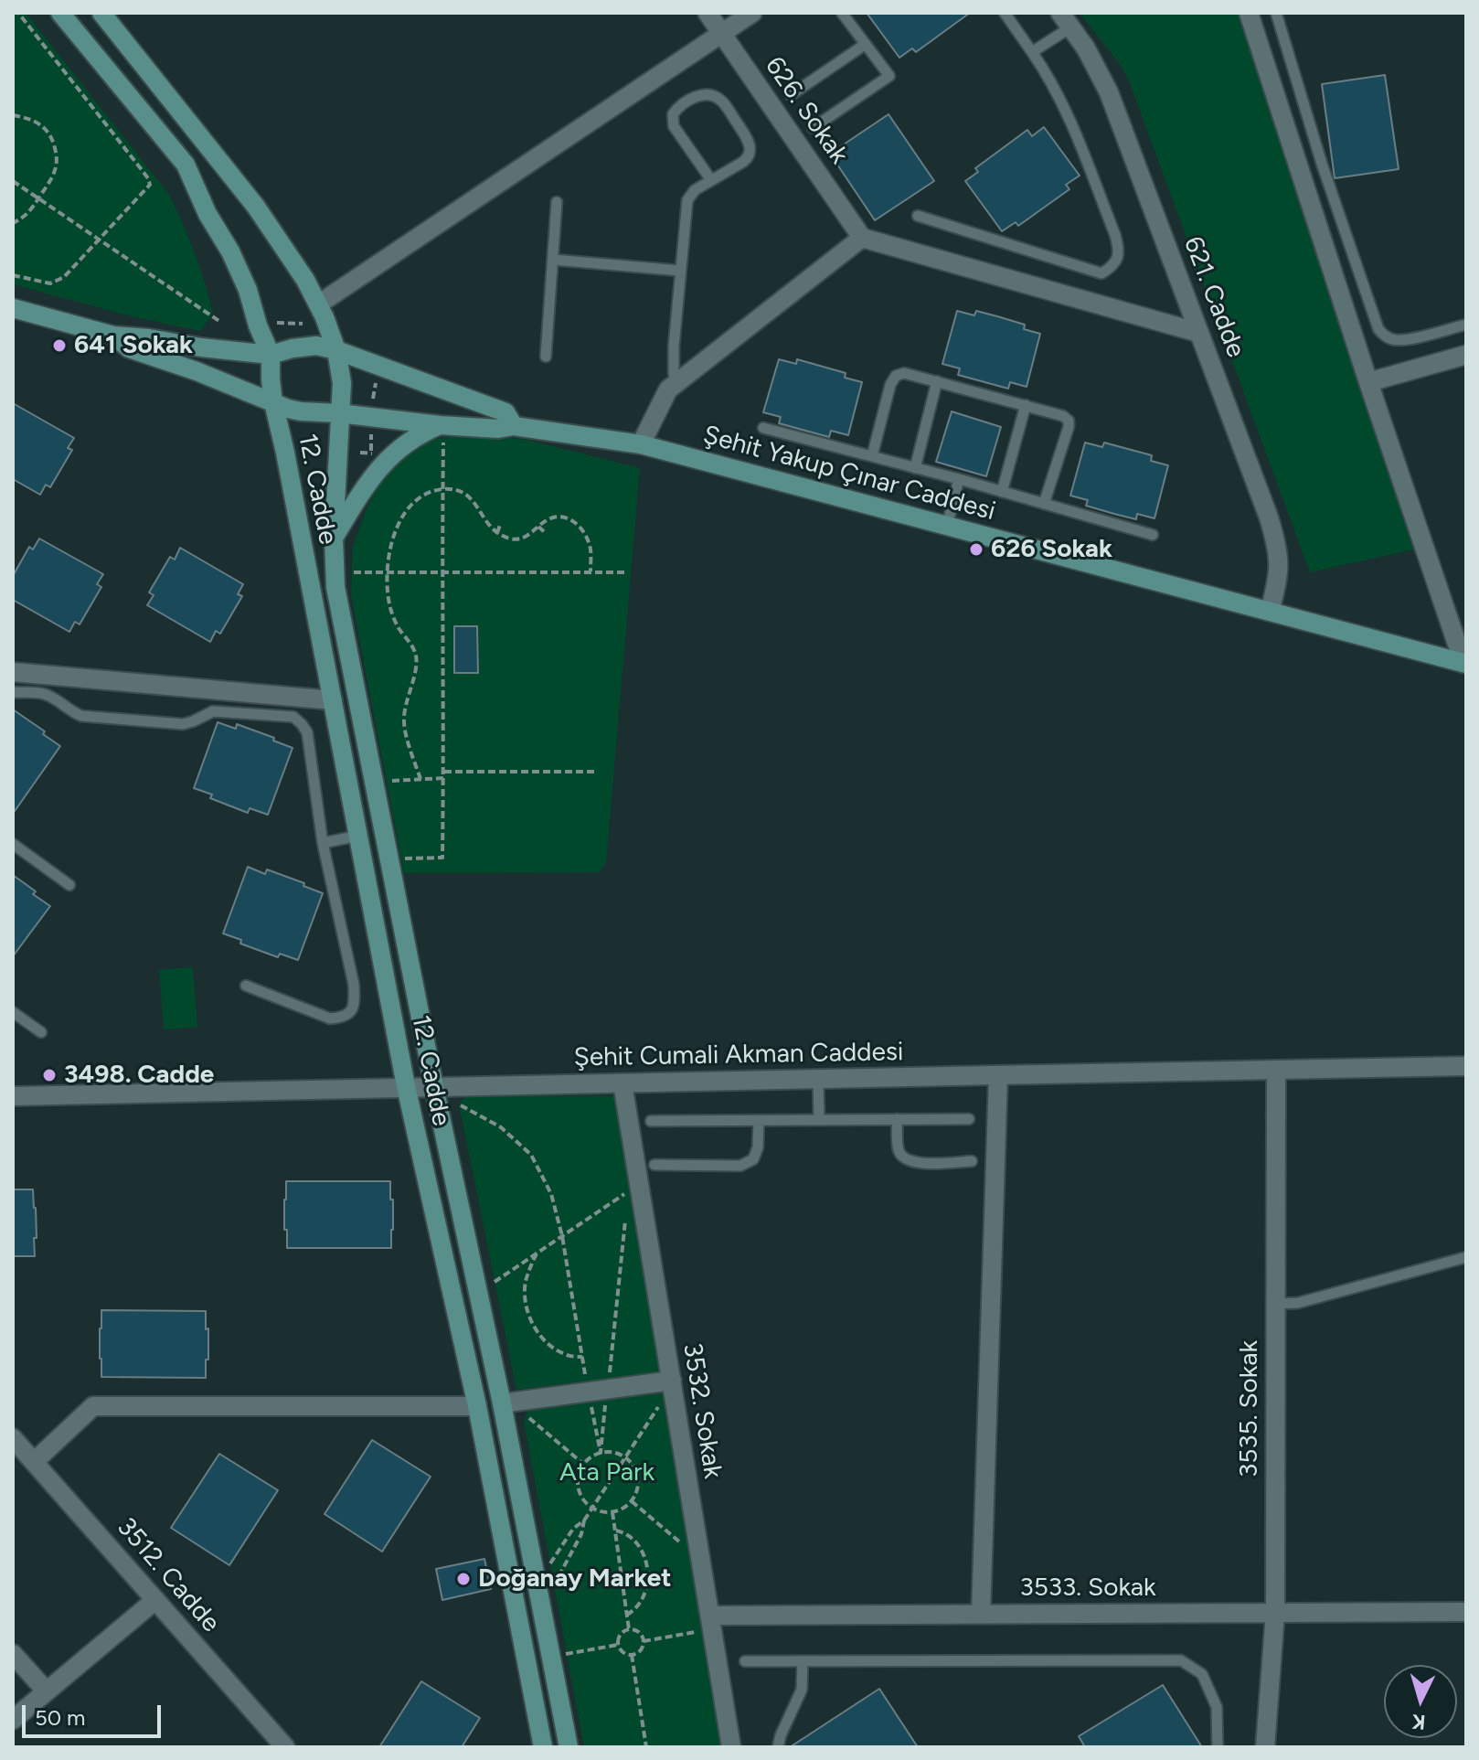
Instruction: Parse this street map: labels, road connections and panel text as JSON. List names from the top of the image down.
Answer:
{
  "streets": {
    "main road": ["Şehit Yakup Çınar Caddesi", "12. Cadde"],
    "street": [
      "626. Sokak",
      "621. Cadde",
      "Şehit Cumali Akman Caddesi",
      "3535. Sokak",
      "3532. Sokak",
      "3512. Cadde",
      "3533. Sokak"
    ]
  },
  "crossings": [
    ["621. Cadde", "Şehit Yakup Çınar Caddesi"],
    ["Şehit Yakup Çınar Caddesi", "12. Cadde"],
    ["12. Cadde", "Şehit Cumali Akman Caddesi"],
    ["Şehit Cumali Akman Caddesi", "3535. Sokak"],
    ["Şehit Cumali Akman Caddesi", "3532. Sokak"],
    ["3535. Sokak", "3533. Sokak"],
    ["3532. Sokak", "3533. Sokak"]
  ],
  "parks": ["Ata Park"],
  "places": [
    "641 Sokak",
    "626 Sokak",
    "3498. Cadde",
    "Doğanay Market"
  ],
  "scale_bar": "50 m",
  "north": "bottom"
}
